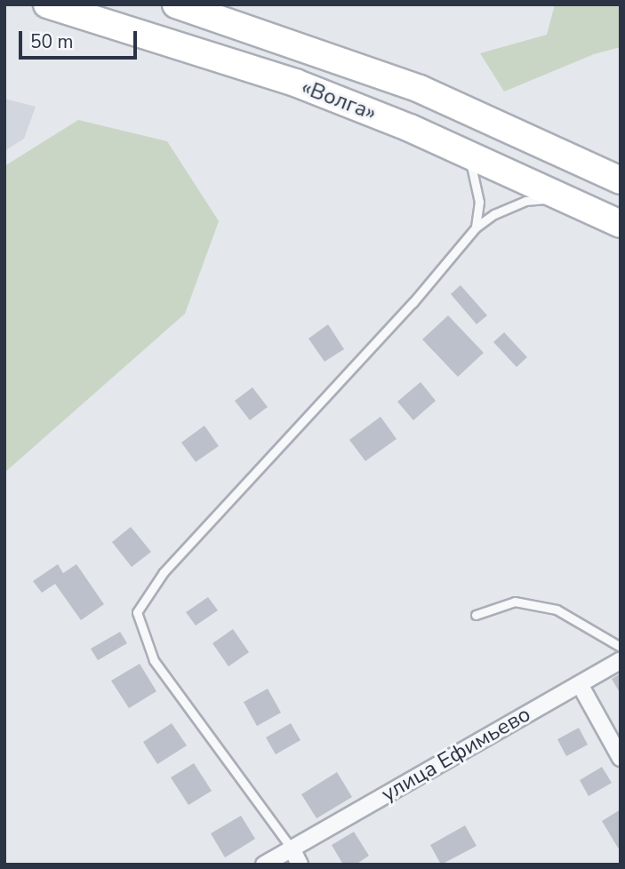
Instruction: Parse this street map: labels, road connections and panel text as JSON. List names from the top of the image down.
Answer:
{
  "streets": {
    "highway": ["«Волга»"],
    "street": ["улица Ефимьево"]
  },
  "scale_bar": "50 m"
}
